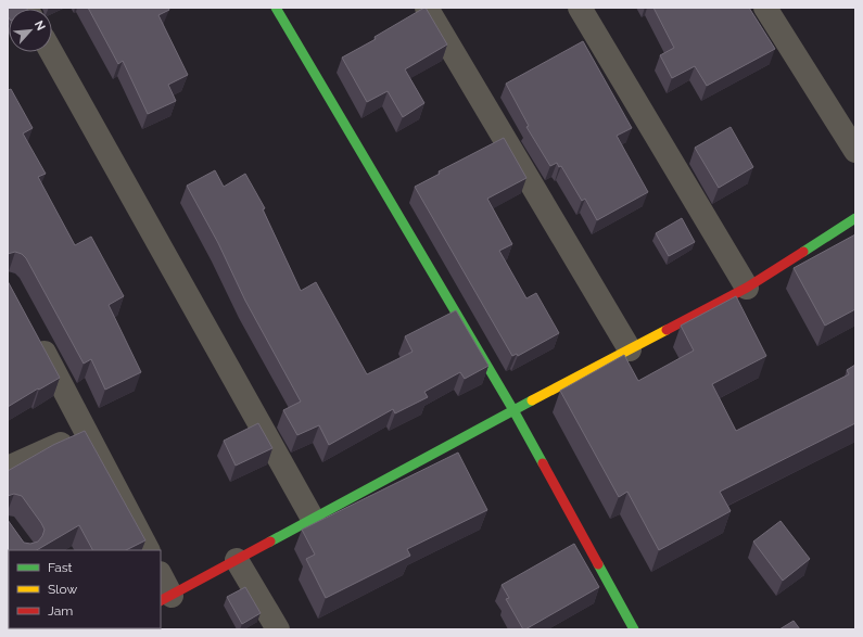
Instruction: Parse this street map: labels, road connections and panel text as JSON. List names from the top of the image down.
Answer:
{
  "legend": ["Fast", "Slow", "Jam"],
  "north": "top right"
}
